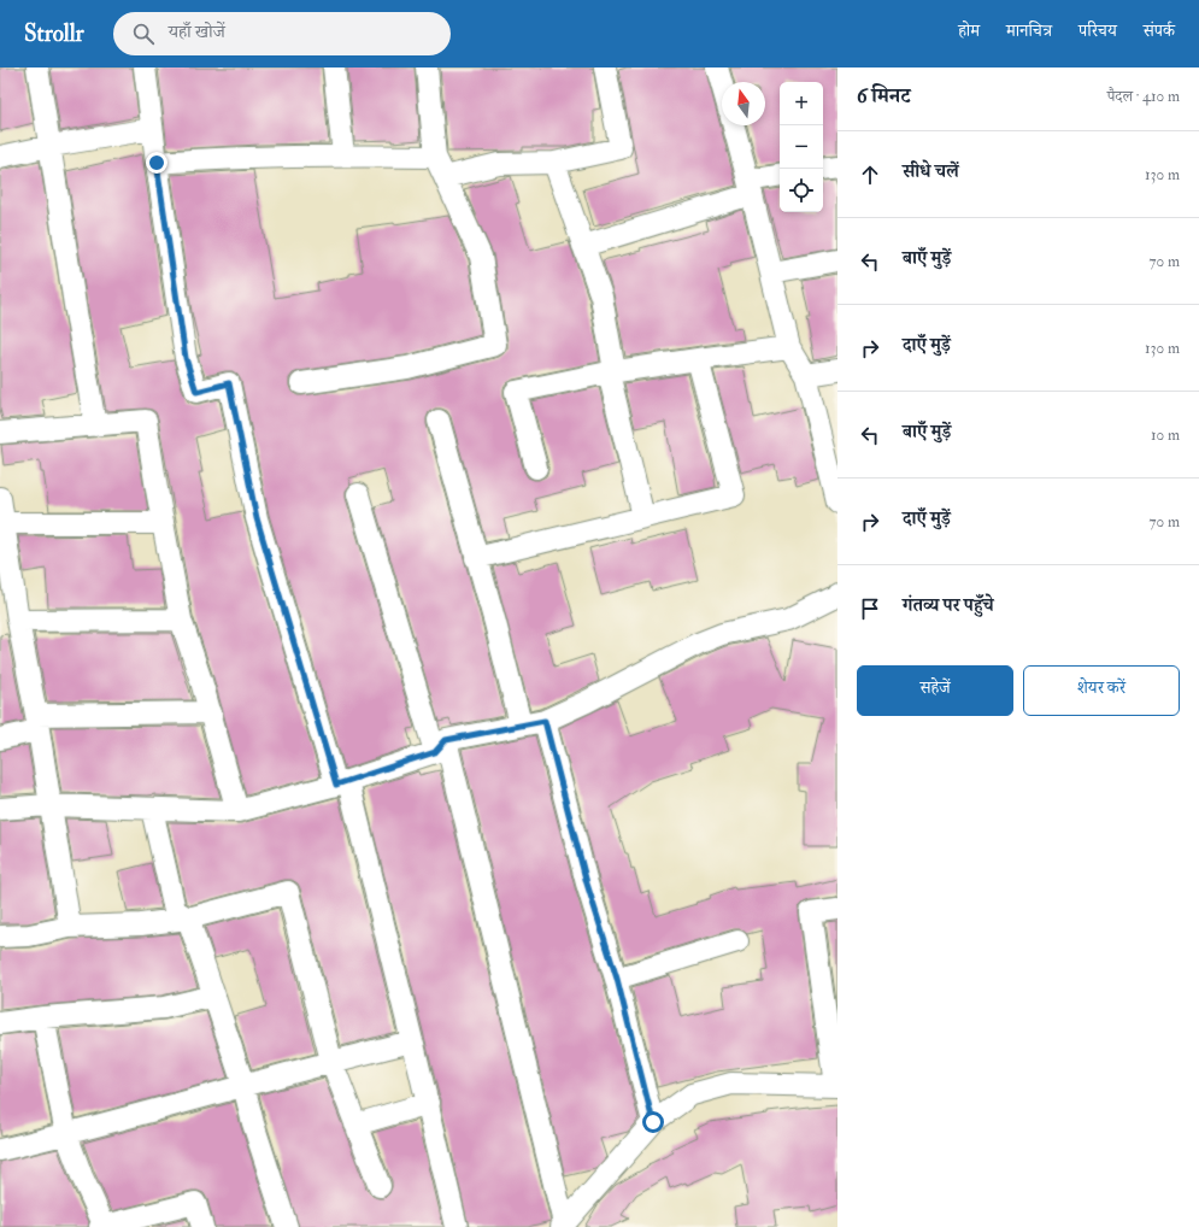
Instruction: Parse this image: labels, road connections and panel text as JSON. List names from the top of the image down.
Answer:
{
  "north": "top",
  "page": {
    "header": "Strollr",
    "search": "यहाँ खोजें",
    "nav": [
      "होम",
      "मानचित्र",
      "परिचय",
      "संपर्क"
    ],
    "heading": ["6 मिनट", "पैदल · 410 m"],
    "map_buttons": ["+", "−"],
    "list": [
      ["सीधे चलें", "130 m"],
      ["बाएँ मुड़ें", "70 m"],
      ["दाएँ मुड़ें", "130 m"],
      ["बाएँ मुड़ें", "10 m"],
      ["दाएँ मुड़ें", "70 m"],
      "गंतव्य पर पहुँचे"
    ],
    "buttons": ["सहेजें", "शेयर करें"]
  }
}
